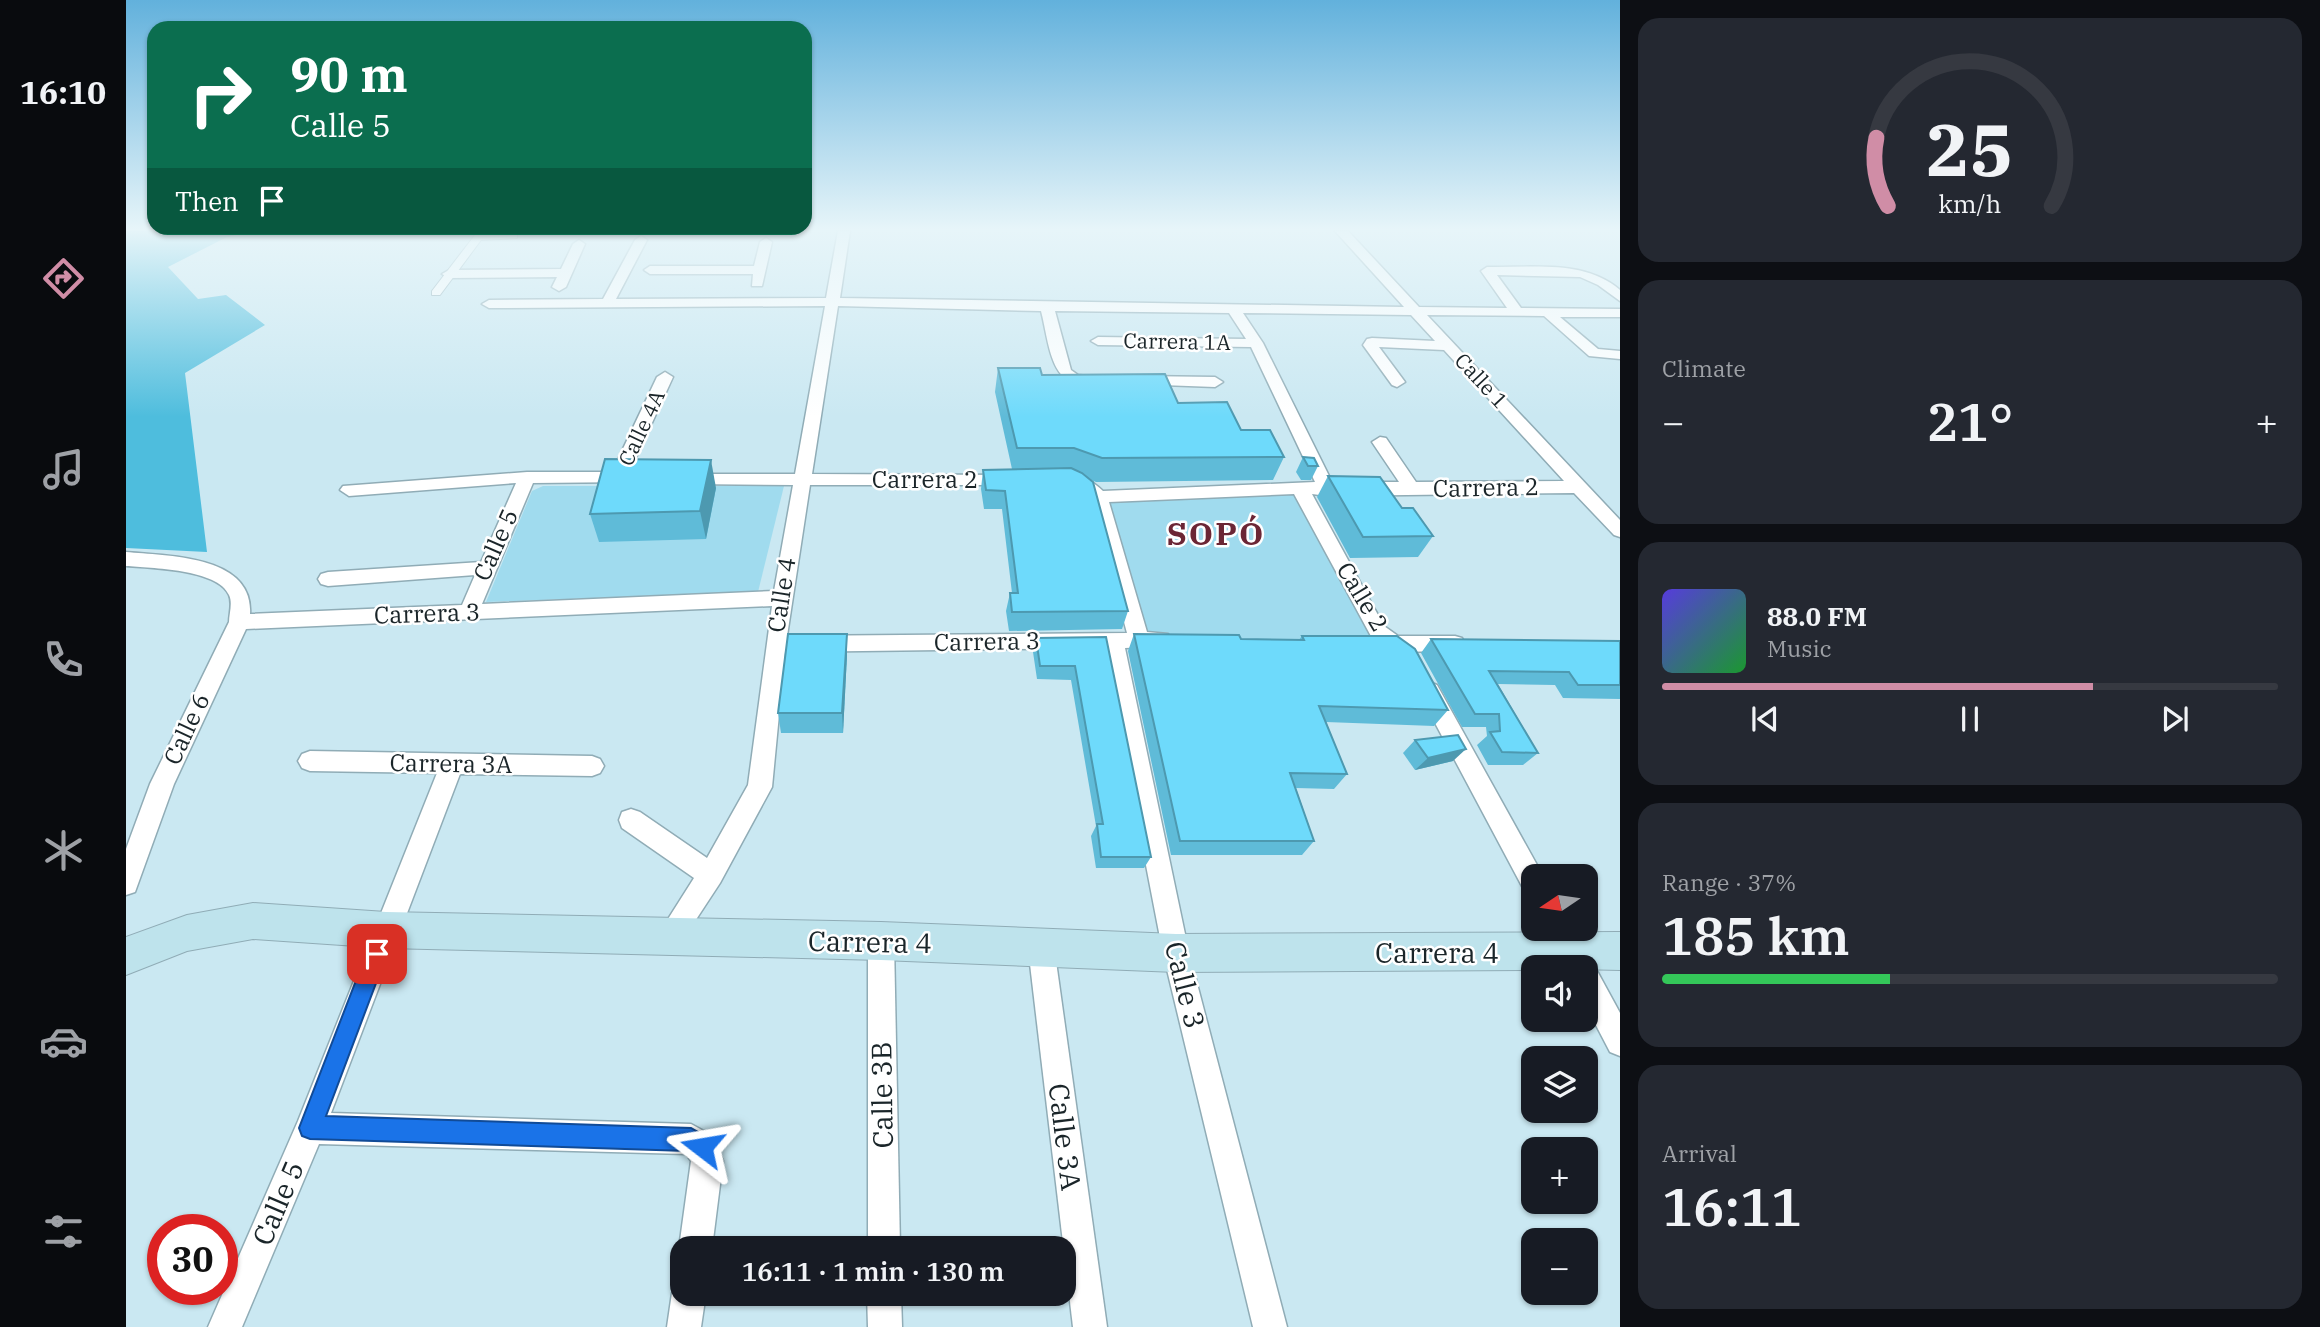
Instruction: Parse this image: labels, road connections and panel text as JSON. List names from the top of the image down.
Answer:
{
  "streets": {
    "main road": ["Carrera 4"],
    "street": [
      "Carrera 1A",
      "Calle 1",
      "Calle 4A",
      "Carrera 2",
      "Calle 5",
      "Calle 4",
      "Calle 2",
      "Carrera 3",
      "Calle 6",
      "Carrera 3A",
      "Calle 3",
      "Calle 3B",
      "Calle 3A"
    ]
  },
  "crossings": [
    ["Calle 1", "Carrera 2"],
    ["Carrera 2", "Calle 4"],
    ["Carrera 2", "Calle 2"],
    ["Calle 5", "Carrera 3"],
    ["Calle 5", "Carrera 3A"],
    ["Calle 5", "Carrera 4"],
    ["Calle 4", "Carrera 3"],
    ["Calle 4", "Carrera 4"],
    ["Carrera 3", "Calle 6"],
    ["Carrera 3", "Calle 3"],
    ["Carrera 4", "Calle 3"],
    ["Carrera 4", "Calle 3B"],
    ["Carrera 4", "Calle 3A"]
  ],
  "districts": ["SOPÓ"],
  "north": "left",
  "page": {
    "tabs": "16:10",
    "turn": ["90 m", "Calle 5"],
    "then": "Then",
    "tile": [
      "Climate",
      ["Range · 37%", "185 km"],
      ["Arrival", "16:11"]
    ],
    "heat": ["−", "21°", "+"],
    "song": ["88.0 FM", "Music"],
    "map_buttons": ["+", "−"],
    "limit": "30",
    "trip": "16:11 · 1 min · 130 m",
    "gauge": ["25", "km/h"]
  }
}
